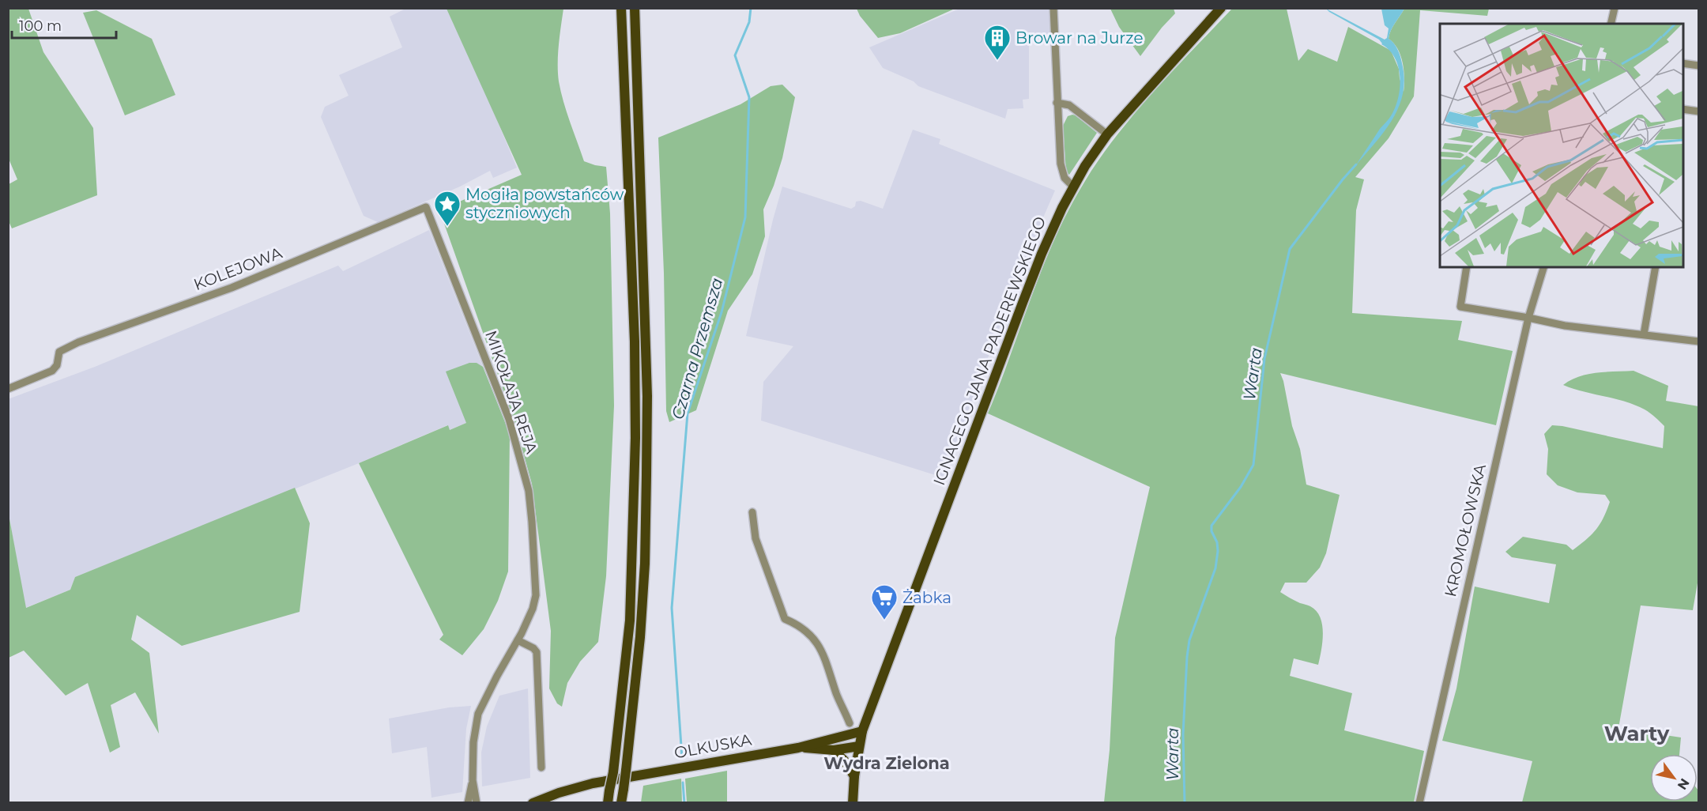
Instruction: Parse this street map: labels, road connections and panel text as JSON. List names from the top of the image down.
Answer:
{
  "streets": {
    "main road": ["IGNACEGO JANA PADEREWSKIEGO", "OLKUSKA"],
    "street": ["KOLEJOWA", "MIKOŁAJA REJA", "KROMOŁOWSKA"]
  },
  "crossings": [
    ["KOLEJOWA", "MIKOŁAJA REJA"],
    ["IGNACEGO JANA PADEREWSKIEGO", "OLKUSKA"]
  ],
  "districts": ["Warty", "Wydra Zielona"],
  "water": ["Czarna Przemsza", "Warta"],
  "places": {
    "building": ["Browar na Jurze"],
    "place": ["Mogiła powstańców styczniowych"],
    "supermarket": ["Żabka"]
  },
  "scale_bar": "100 m",
  "north": "bottom right"
}
